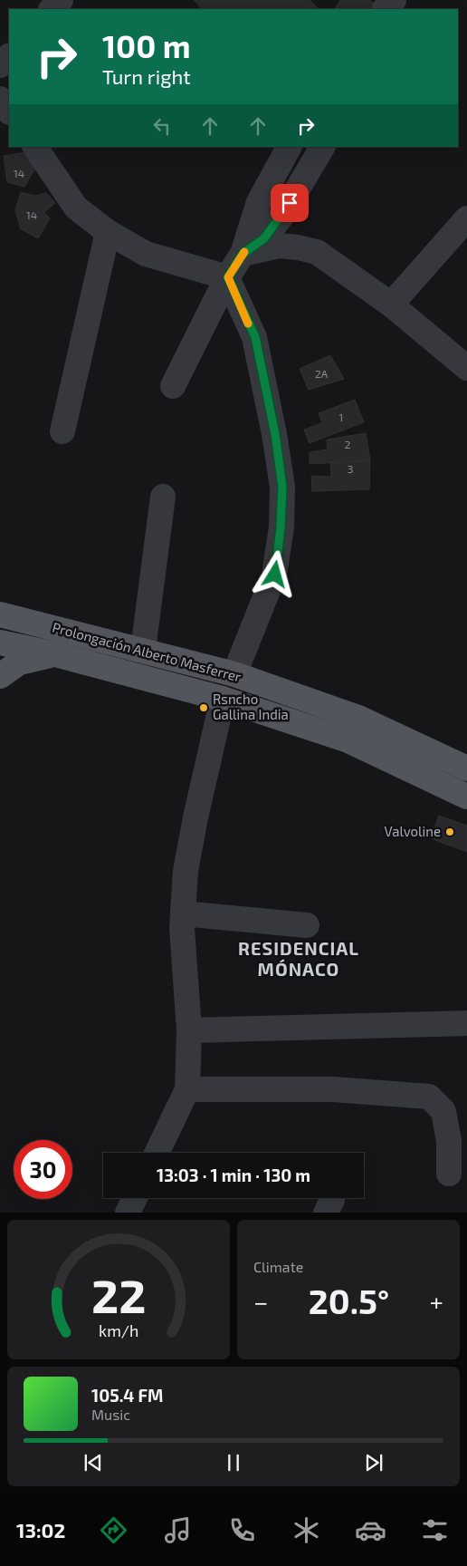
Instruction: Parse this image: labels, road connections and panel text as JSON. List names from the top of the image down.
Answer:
{
  "streets": {
    "main road": ["Prolongación Alberto Masferrer"]
  },
  "districts": ["RESIDENCIAL MÓNACO"],
  "places": ["Rsncho Gallina India", "Valvoline"],
  "house_numbers": [
    "14",
    "14",
    "2A",
    "1",
    "2",
    "3"
  ],
  "page": {
    "turn": ["100 m", "Turn right"],
    "limit": "30",
    "trip": "13:03 · 1 min · 130 m",
    "tile": "Climate",
    "heat": ["−", "20.5°", "+"],
    "song": ["105.4 FM", "Music"],
    "tabs": "13:02",
    "gauge": ["22", "km/h"]
  }
}
